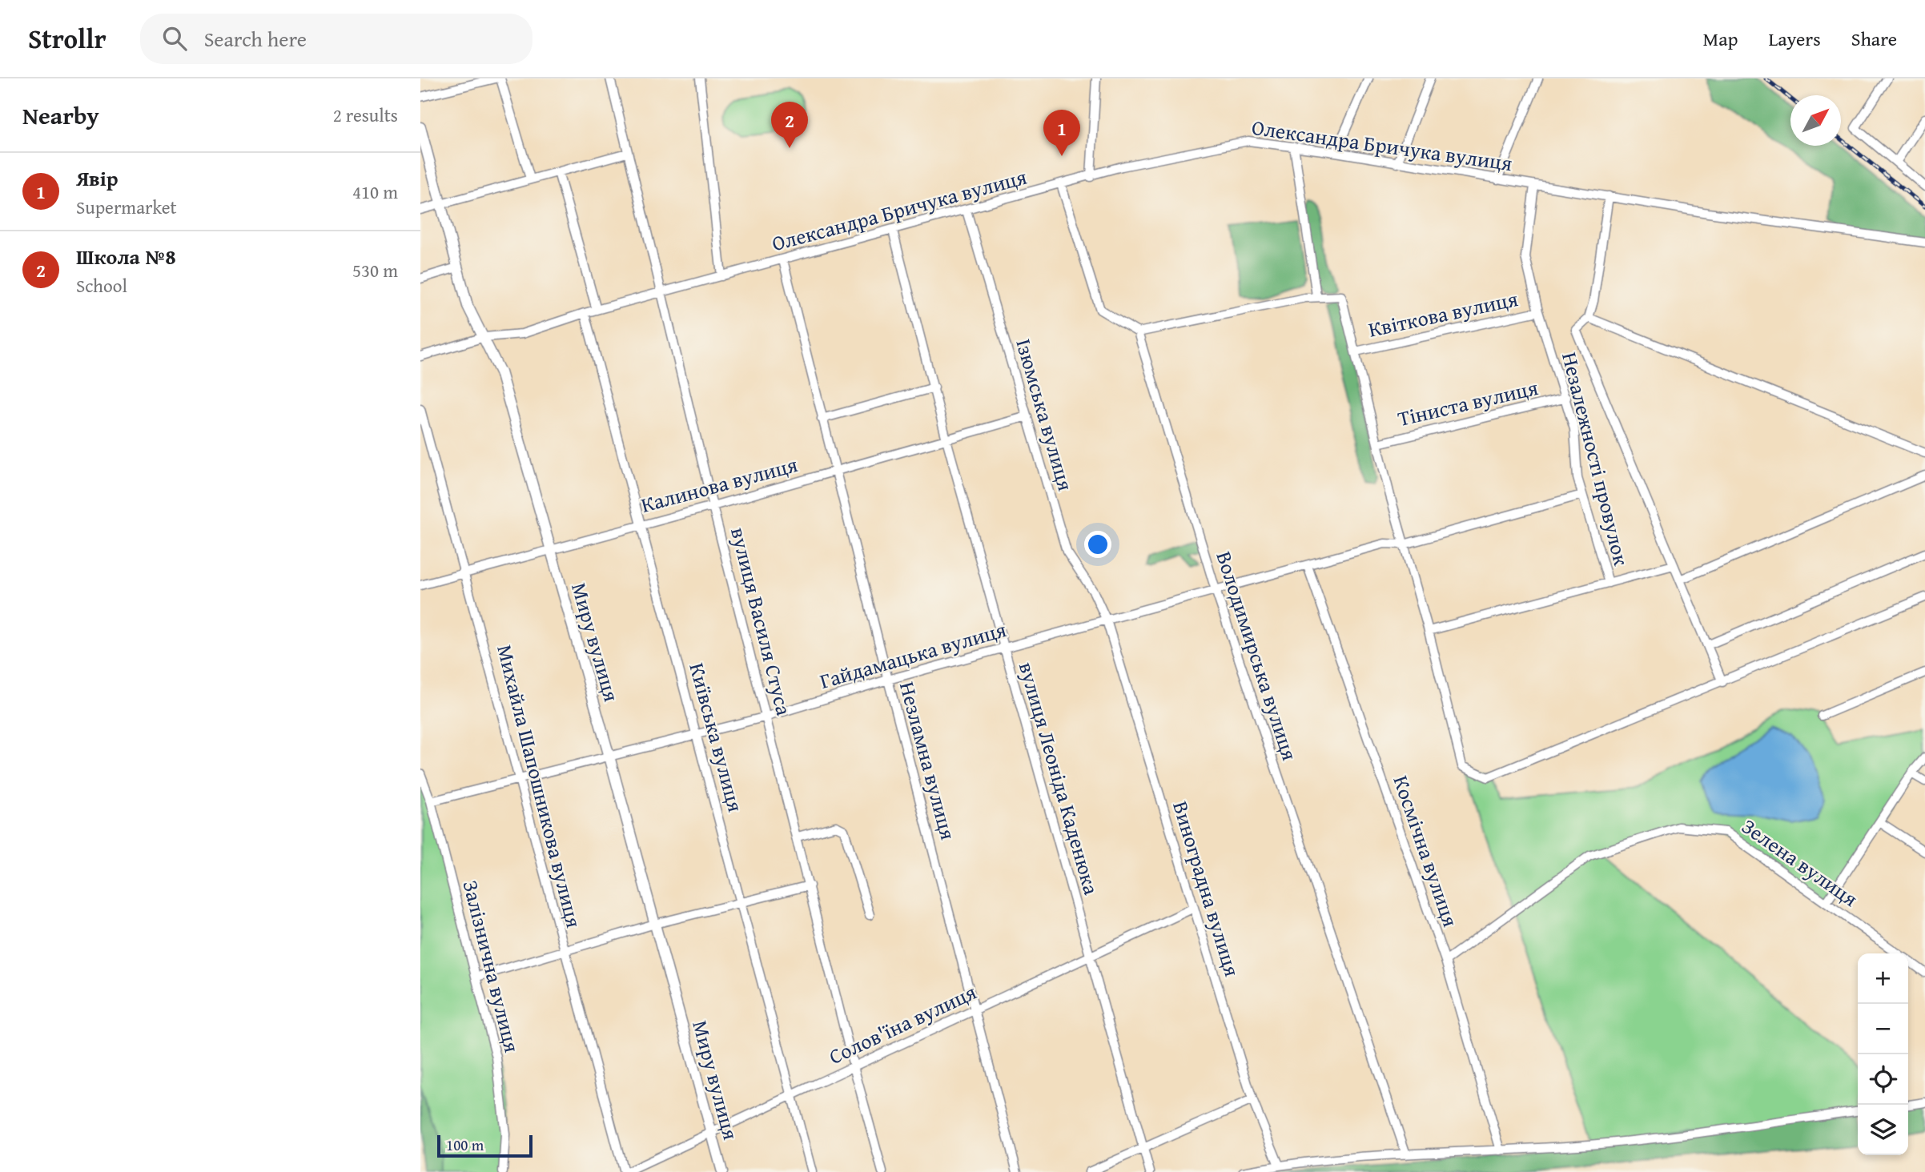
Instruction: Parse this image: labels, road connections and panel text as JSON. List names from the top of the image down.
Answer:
{
  "streets": {
    "main road": ["Миру вулиця"],
    "street": [
      "Олександра Бричука вулиця",
      "Квіткова вулиця",
      "Тіниста вулиця",
      "Ізюмська вулиця",
      "Незалежності провулок",
      "Калинова вулиця",
      "вулиця Василя Стуса",
      "Гайдамацька вулиця",
      "Володимирська вулиця",
      "Київська вулиця",
      "Незламна вулиця",
      "вулиця Леоніда Каденюка",
      "Михайла Шапошникова вулиця",
      "Космічна вулиця",
      "Зелена вулиця",
      "Виноградна вулиця",
      "Залізнична вулиця",
      "Солов'їна вулиця"
    ]
  },
  "crossings": [
    ["Олександра Бричука вулиця", "Ізюмська вулиця"],
    ["Олександра Бричука вулиця", "Незалежності провулок"],
    ["Олександра Бричука вулиця", "вулиця Василя Стуса"],
    ["Олександра Бричука вулиця", "Миру вулиця"],
    ["Олександра Бричука вулиця", "Київська вулиця"],
    ["Олександра Бричука вулиця", "Незламна вулиця"],
    ["Олександра Бричука вулиця", "вулиця Леоніда Каденюка"],
    ["Квіткова вулиця", "Незалежності провулок"],
    ["Тіниста вулиця", "Незалежності провулок"],
    ["Ізюмська вулиця", "Калинова вулиця"],
    ["Ізюмська вулиця", "Гайдамацька вулиця"],
    ["Ізюмська вулиця", "Виноградна вулиця"],
    ["Незалежності провулок", "Гайдамацька вулиця"],
    ["Калинова вулиця", "вулиця Василя Стуса"],
    ["Калинова вулиця", "Миру вулиця"],
    ["Калинова вулиця", "Київська вулиця"],
    ["Калинова вулиця", "Незламна вулиця"],
    ["Калинова вулиця", "вулиця Леоніда Каденюка"],
    ["Калинова вулиця", "Михайла Шапошникова вулиця"],
    ["вулиця Василя Стуса", "Гайдамацька вулиця"],
    ["вулиця Василя Стуса", "Солов'їна вулиця"],
    ["Миру вулиця", "Гайдамацька вулиця"],
    ["Миру вулиця", "Солов'їна вулиця"],
    ["Гайдамацька вулиця", "Володимирська вулиця"],
    ["Гайдамацька вулиця", "Київська вулиця"],
    ["Гайдамацька вулиця", "Незламна вулиця"],
    ["Гайдамацька вулиця", "вулиця Леоніда Каденюка"],
    ["Гайдамацька вулиця", "Михайла Шапошникова вулиця"],
    ["Гайдамацька вулиця", "Космічна вулиця"],
    ["Гайдамацька вулиця", "Виноградна вулиця"],
    ["Гайдамацька вулиця", "Залізнична вулиця"],
    ["Київська вулиця", "Солов'їна вулиця"],
    ["Незламна вулиця", "Солов'їна вулиця"],
    ["вулиця Леоніда Каденюка", "Солов'їна вулиця"],
    ["Михайла Шапошникова вулиця", "Солов'їна вулиця"],
    ["Космічна вулиця", "Зелена вулиця"],
    ["Виноградна вулиця", "Солов'їна вулиця"]
  ],
  "scale_bar": "100 m",
  "north": "top right",
  "page": {
    "header": "Strollr",
    "search": "Search here",
    "nav": ["Map", "Layers", "Share"],
    "heading": ["Nearby", "2 results"],
    "pins": ["2", "1"],
    "list": [
      {
        "mark": "1",
        "name": "Явiр",
        "note": "Supermarket",
        "value": "410 m"
      },
      {
        "mark": "2",
        "name": "Школа №8",
        "note": "School",
        "value": "530 m"
      }
    ],
    "map_buttons": ["+", "−"],
    "scale": "100 m"
  }
}
